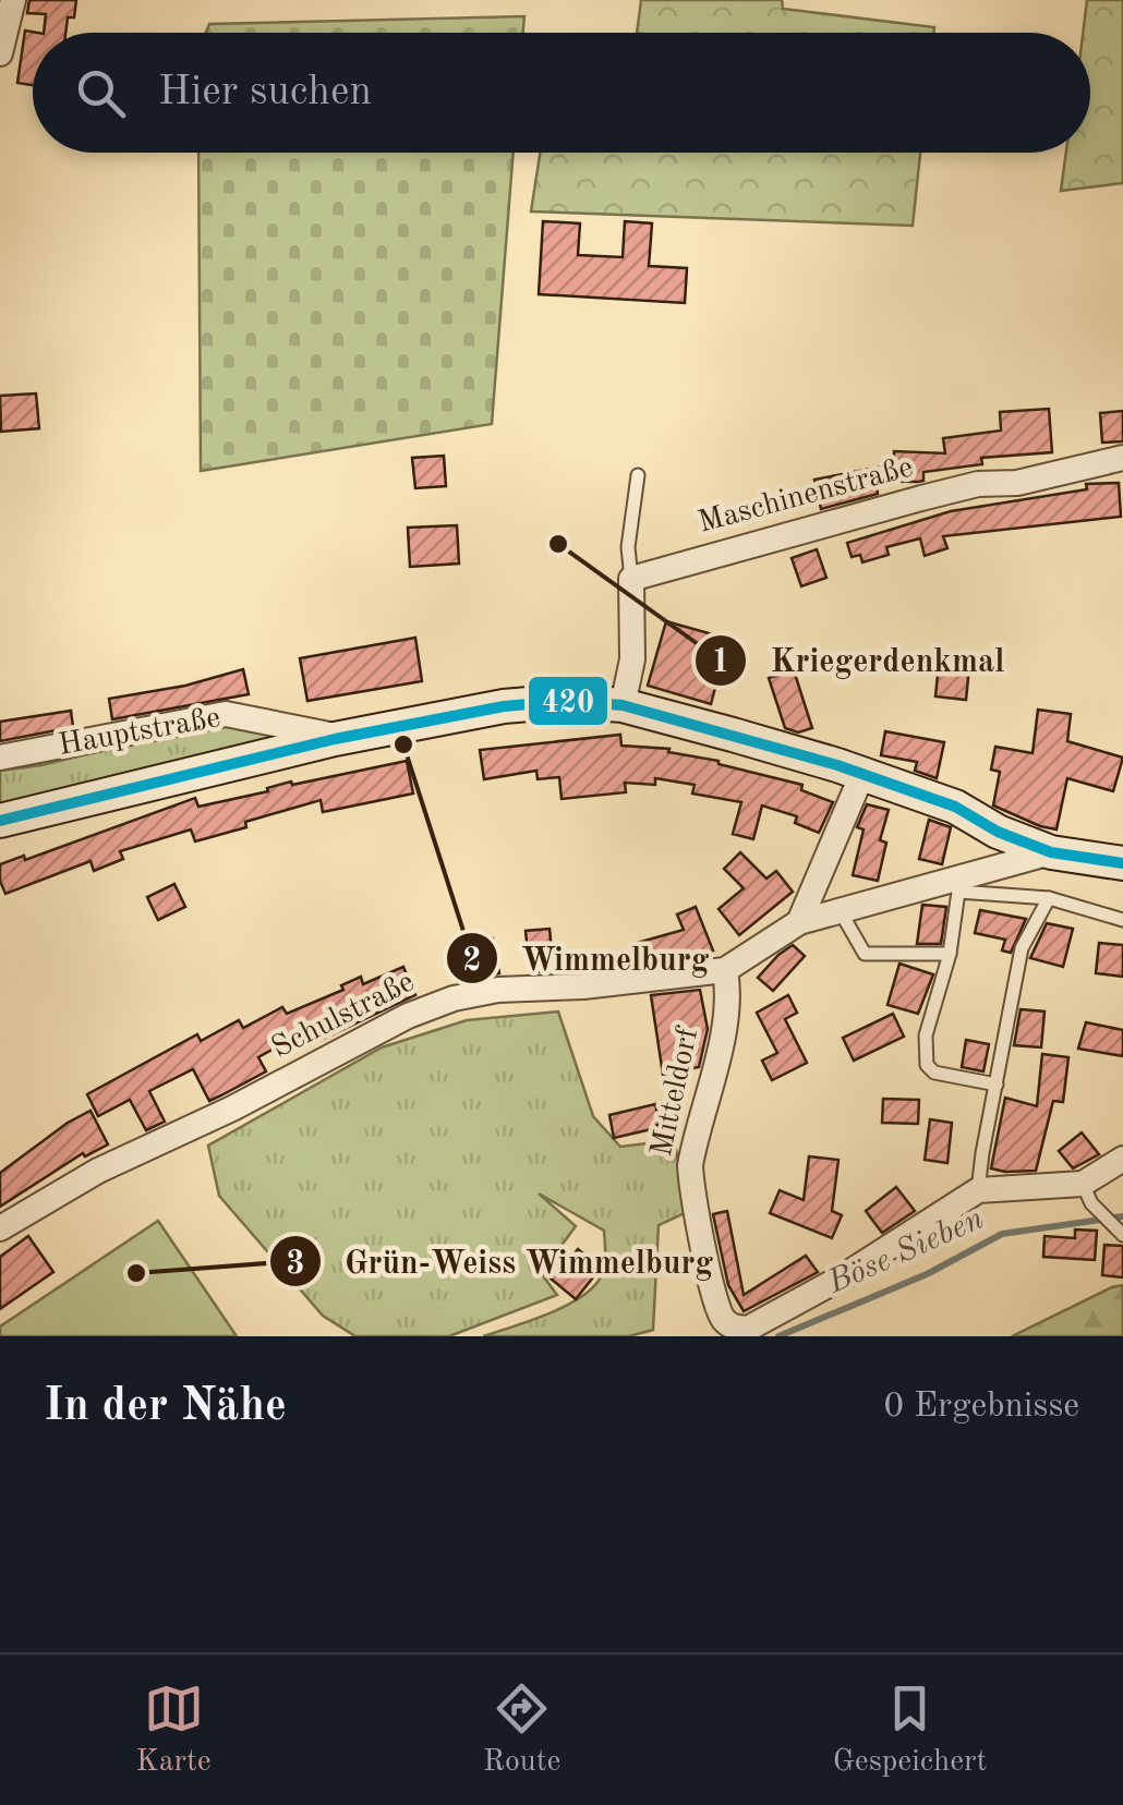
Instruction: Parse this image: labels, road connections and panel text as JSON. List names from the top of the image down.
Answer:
{
  "streets": {
    "main road": ["Hauptstraße"],
    "street": ["Maschinenstraße", "Schulstraße", "Mitteldorf"]
  },
  "crossings": [
    ["Hauptstraße", "Schulstraße"],
    ["Schulstraße", "Mitteldorf"]
  ],
  "water": ["Böse Sieben"],
  "places": ["Kriegerdenkmal", "Wimmelburg", "Grün-Weiss Wimmelburg"],
  "lines": ["transit line 420"],
  "page": {
    "search": "Hier suchen",
    "heading": ["In der Nähe", "0 Ergebnisse"],
    "nav": ["Karte", "Route", "Gespeichert"]
  }
}
